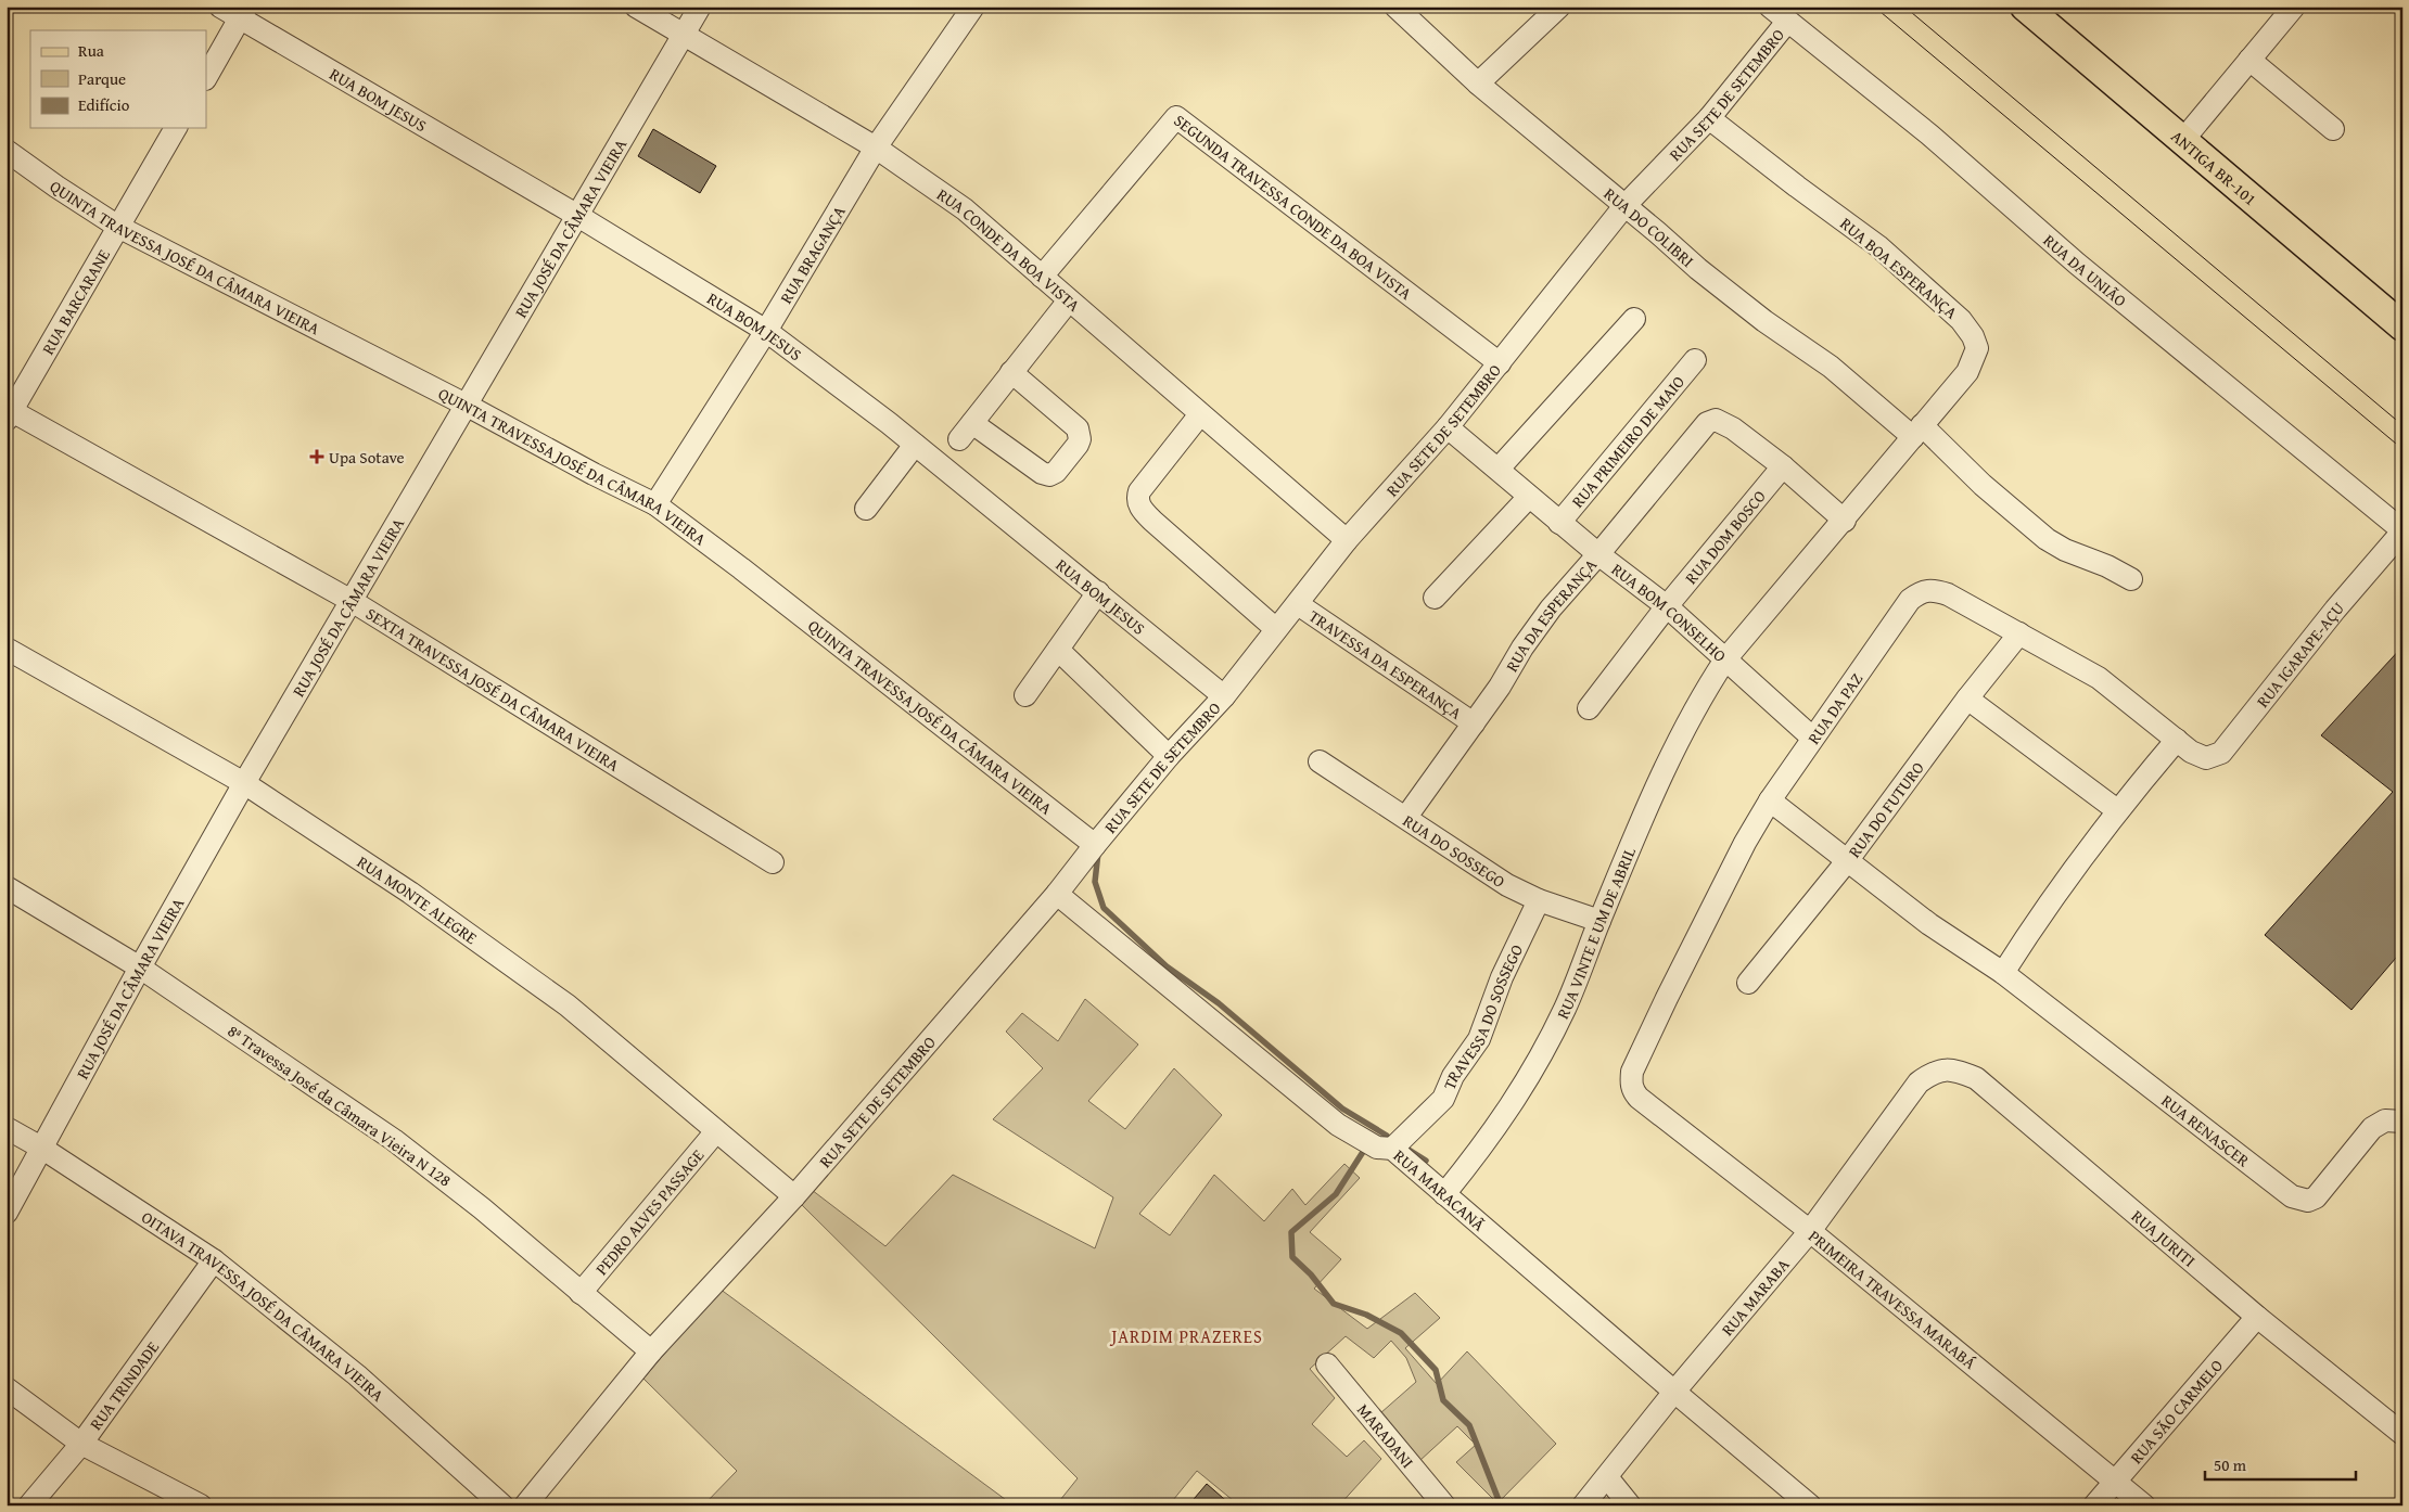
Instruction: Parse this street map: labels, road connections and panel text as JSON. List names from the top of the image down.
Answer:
{
  "streets": {
    "main road": ["ANTIGA BR-101"],
    "street": [
      "RUA SETE DE SETEMBRO",
      "RUA BOM JESUS",
      "SEGUNDA TRAVESSA CONDE DA BOA VISTA",
      "RUA JOSÉ DA CÂMARA VIEIRA",
      "RUA DO COLIBRI",
      "RUA CONDE DA BOA VISTA",
      "RUA BRAGANÇA",
      "QUINTA TRAVESSA JOSÉ DA CÂMARA VIEIRA",
      "RUA BOA ESPERANÇA",
      "RUA DA UNIÃO",
      "RUA BARCARANE",
      "RUA PRIMEIRO DE MAIO",
      "RUA DOM BOSCO",
      "RUA BOM CONSELHO",
      "RUA DA ESPERANÇA",
      "RUA IGARAPE-AÇU",
      "TRAVESSA DA ESPERANÇA",
      "SEXTA TRAVESSA JOSÉ DA CÂMARA VIEIRA",
      "RUA DA PAZ",
      "RUA DO FUTURO",
      "RUA DO SOSSEGO",
      "RUA MONTE ALEGRE",
      "RUA VINTE E UM DE ABRIL",
      "TRAVESSA DO SOSSEGO",
      "8ª Travessa José da Câmara Vieira N 128",
      "RUA RENASCER",
      "RUA MARACANÃ",
      "PEDRO ALVES PASSAGE",
      "RUA JURITI",
      "RUA MARABA",
      "PRIMEIRA TRAVESSA MARABÁ",
      "OITAVA TRAVESSA JOSÉ DA CÂMARA VIEIRA",
      "RUA TRINDADE",
      "RUA SÃO CARMELO",
      "MARADANI"
    ]
  },
  "crossings": [
    ["RUA SETE DE SETEMBRO", "RUA BOM JESUS"],
    ["RUA SETE DE SETEMBRO", "SEGUNDA TRAVESSA CONDE DA BOA VISTA"],
    ["RUA SETE DE SETEMBRO", "RUA DO COLIBRI"],
    ["RUA SETE DE SETEMBRO", "RUA CONDE DA BOA VISTA"],
    ["RUA SETE DE SETEMBRO", "QUINTA TRAVESSA JOSÉ DA CÂMARA VIEIRA"],
    ["RUA SETE DE SETEMBRO", "RUA BOA ESPERANÇA"],
    ["RUA SETE DE SETEMBRO", "RUA DA UNIÃO"],
    ["RUA SETE DE SETEMBRO", "RUA BOM CONSELHO"],
    ["RUA SETE DE SETEMBRO", "TRAVESSA DA ESPERANÇA"],
    ["RUA SETE DE SETEMBRO", "RUA MONTE ALEGRE"],
    ["RUA SETE DE SETEMBRO", "8ª Travessa José da Câmara Vieira N 128"],
    ["RUA SETE DE SETEMBRO", "RUA MARACANÃ"],
    ["RUA BOM JESUS", "RUA JOSÉ DA CÂMARA VIEIRA"],
    ["RUA BOM JESUS", "RUA BRAGANÇA"],
    ["SEGUNDA TRAVESSA CONDE DA BOA VISTA", "RUA CONDE DA BOA VISTA"],
    ["RUA JOSÉ DA CÂMARA VIEIRA", "RUA CONDE DA BOA VISTA"],
    ["RUA JOSÉ DA CÂMARA VIEIRA", "QUINTA TRAVESSA JOSÉ DA CÂMARA VIEIRA"],
    ["RUA JOSÉ DA CÂMARA VIEIRA", "SEXTA TRAVESSA JOSÉ DA CÂMARA VIEIRA"],
    ["RUA JOSÉ DA CÂMARA VIEIRA", "RUA MONTE ALEGRE"],
    ["RUA JOSÉ DA CÂMARA VIEIRA", "8ª Travessa José da Câmara Vieira N 128"],
    ["RUA JOSÉ DA CÂMARA VIEIRA", "OITAVA TRAVESSA JOSÉ DA CÂMARA VIEIRA"],
    ["RUA DO COLIBRI", "RUA BOA ESPERANÇA"],
    ["RUA CONDE DA BOA VISTA", "RUA BRAGANÇA"],
    ["RUA BRAGANÇA", "QUINTA TRAVESSA JOSÉ DA CÂMARA VIEIRA"],
    ["QUINTA TRAVESSA JOSÉ DA CÂMARA VIEIRA", "RUA BARCARANE"],
    ["RUA DA UNIÃO", "RUA IGARAPE-AÇU"],
    ["RUA BARCARANE", "SEXTA TRAVESSA JOSÉ DA CÂMARA VIEIRA"],
    ["RUA PRIMEIRO DE MAIO", "RUA BOM CONSELHO"],
    ["RUA DOM BOSCO", "RUA BOM CONSELHO"],
    ["RUA DOM BOSCO", "RUA DA ESPERANÇA"],
    ["RUA BOM CONSELHO", "RUA DA ESPERANÇA"],
    ["RUA BOM CONSELHO", "RUA DA PAZ"],
    ["RUA BOM CONSELHO", "RUA VINTE E UM DE ABRIL"],
    ["RUA DA ESPERANÇA", "TRAVESSA DA ESPERANÇA"],
    ["RUA DA ESPERANÇA", "RUA DO SOSSEGO"],
    ["RUA IGARAPE-AÇU", "RUA DA PAZ"],
    ["RUA DA PAZ", "RUA DO FUTURO"],
    ["RUA DA PAZ", "PRIMEIRA TRAVESSA MARABÁ"],
    ["RUA DO SOSSEGO", "RUA VINTE E UM DE ABRIL"],
    ["RUA DO SOSSEGO", "TRAVESSA DO SOSSEGO"],
    ["RUA MONTE ALEGRE", "PEDRO ALVES PASSAGE"],
    ["RUA VINTE E UM DE ABRIL", "RUA MARACANÃ"],
    ["TRAVESSA DO SOSSEGO", "RUA MARACANÃ"],
    ["8ª Travessa José da Câmara Vieira N 128", "PEDRO ALVES PASSAGE"],
    ["RUA MARACANÃ", "RUA MARABA"],
    ["RUA JURITI", "RUA MARABA"],
    ["RUA JURITI", "RUA SÃO CARMELO"],
    ["RUA MARABA", "PRIMEIRA TRAVESSA MARABÁ"],
    ["PRIMEIRA TRAVESSA MARABÁ", "RUA SÃO CARMELO"],
    ["OITAVA TRAVESSA JOSÉ DA CÂMARA VIEIRA", "RUA TRINDADE"]
  ],
  "districts": ["JARDIM PRAZERES"],
  "places": {
    "health": ["Upa Sotave"]
  },
  "legend": ["Rua", "Parque", "Edifício"],
  "scale_bar": "50 m"
}
